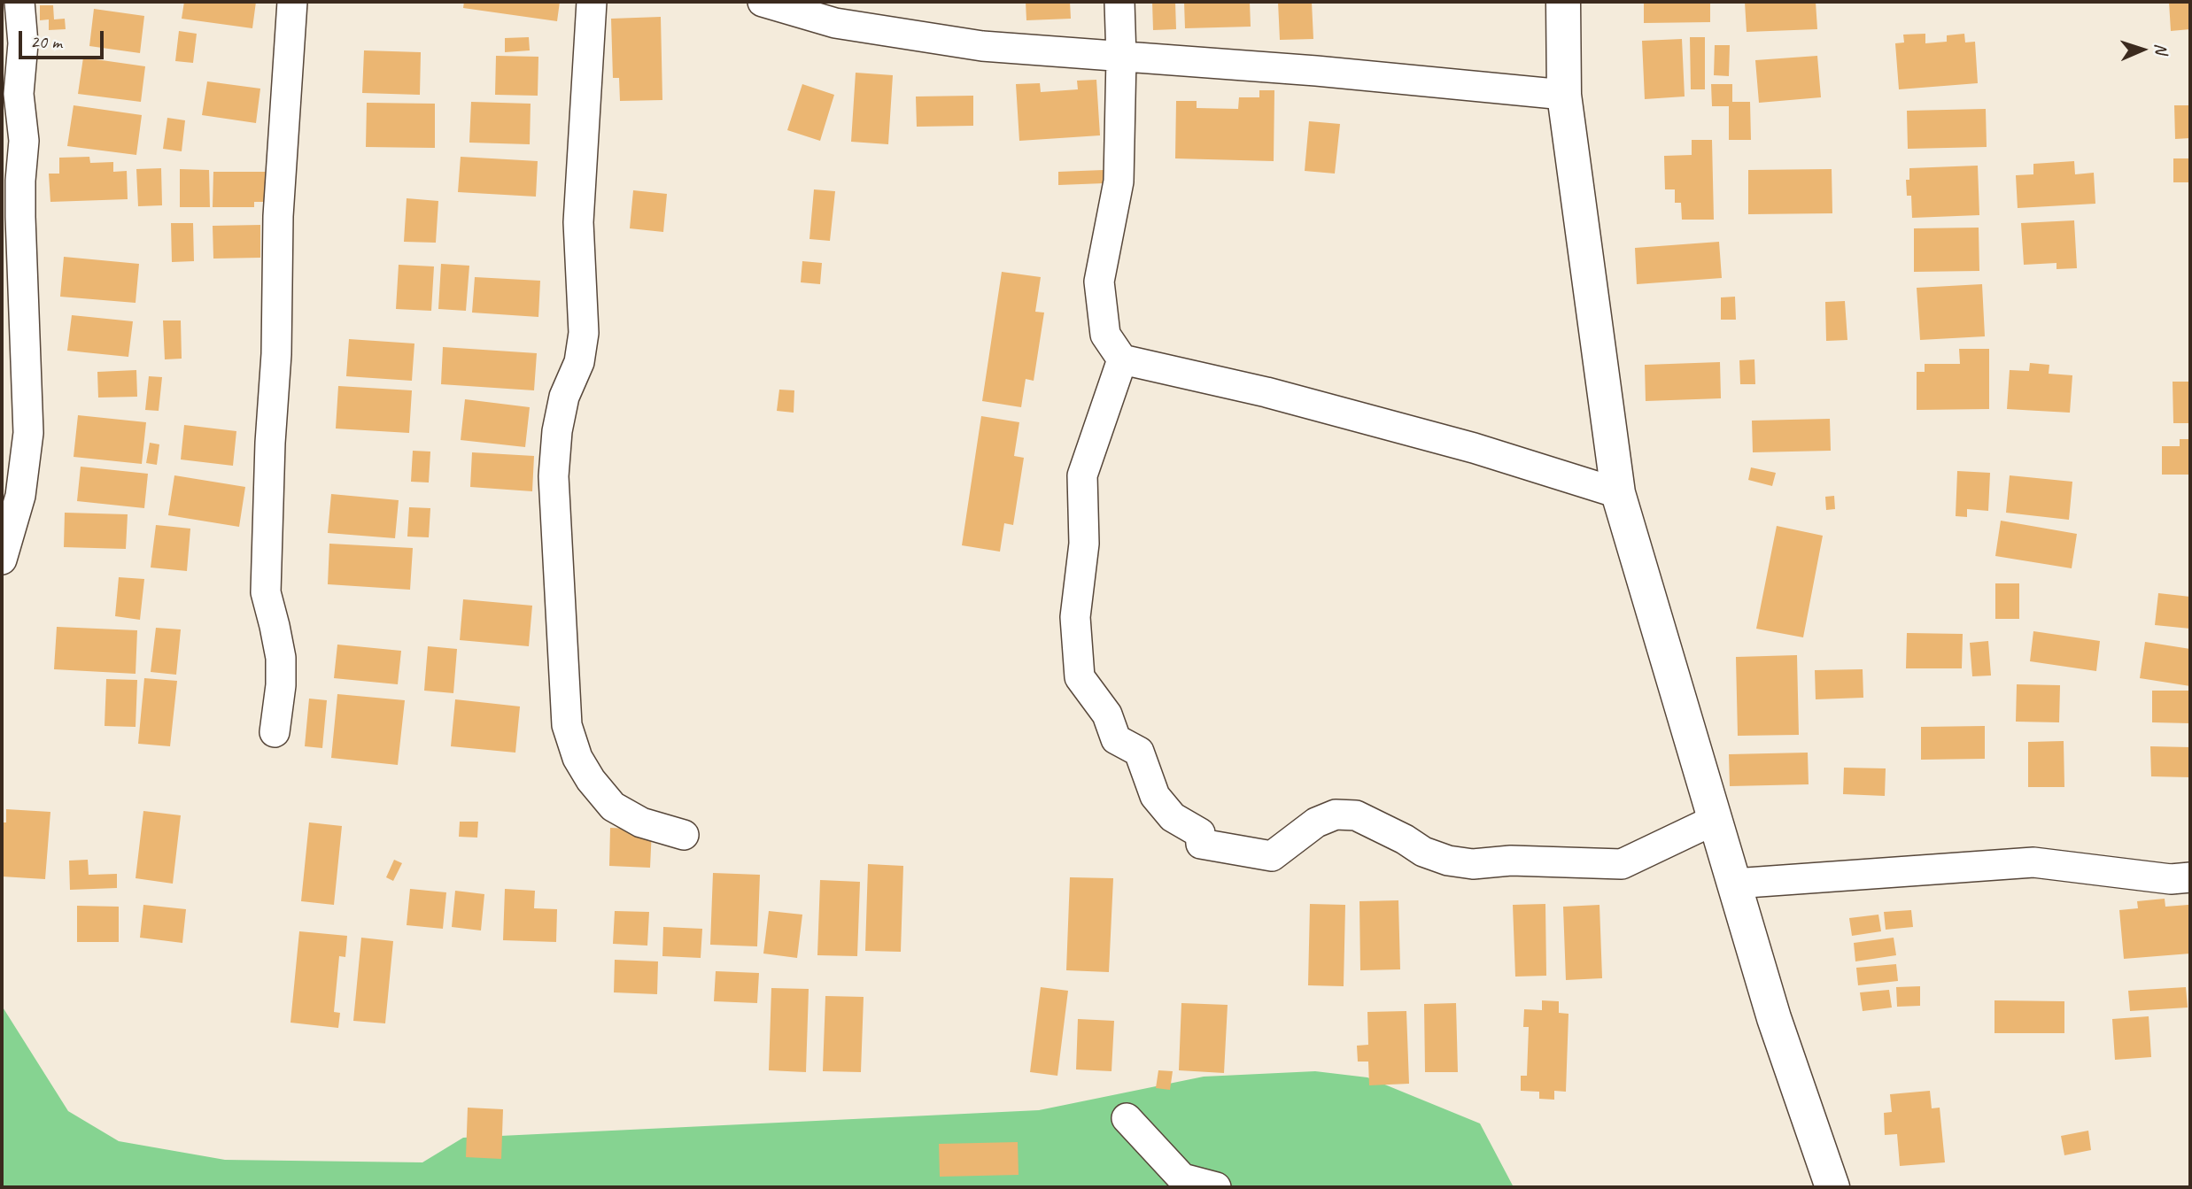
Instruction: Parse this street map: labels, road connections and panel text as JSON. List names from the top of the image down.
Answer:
{
  "scale_bar": "20 m",
  "north": "right"
}
